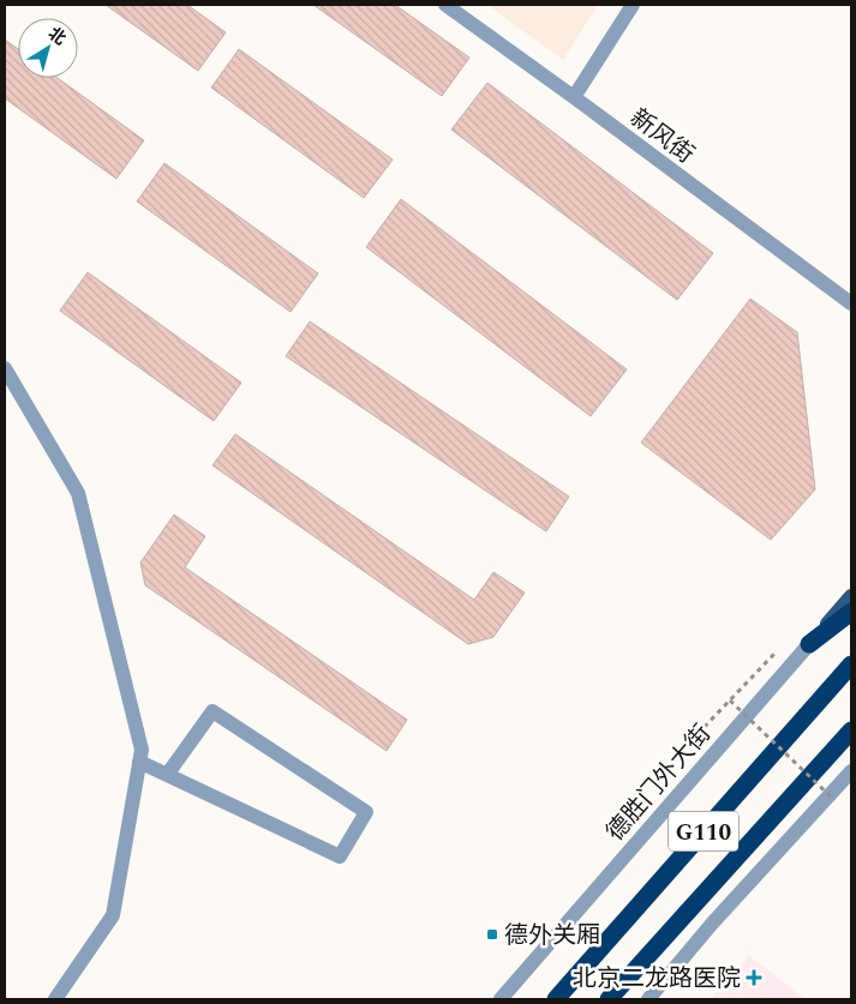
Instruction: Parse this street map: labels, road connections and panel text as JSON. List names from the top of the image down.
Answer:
{
  "streets": {
    "highway": ["G110"],
    "main road": ["德胜门外大街"],
    "street": ["新风街"]
  },
  "places": {
    "transit": ["德外关厢"],
    "health": ["北京二龙路医院"]
  },
  "north": "top right"
}
